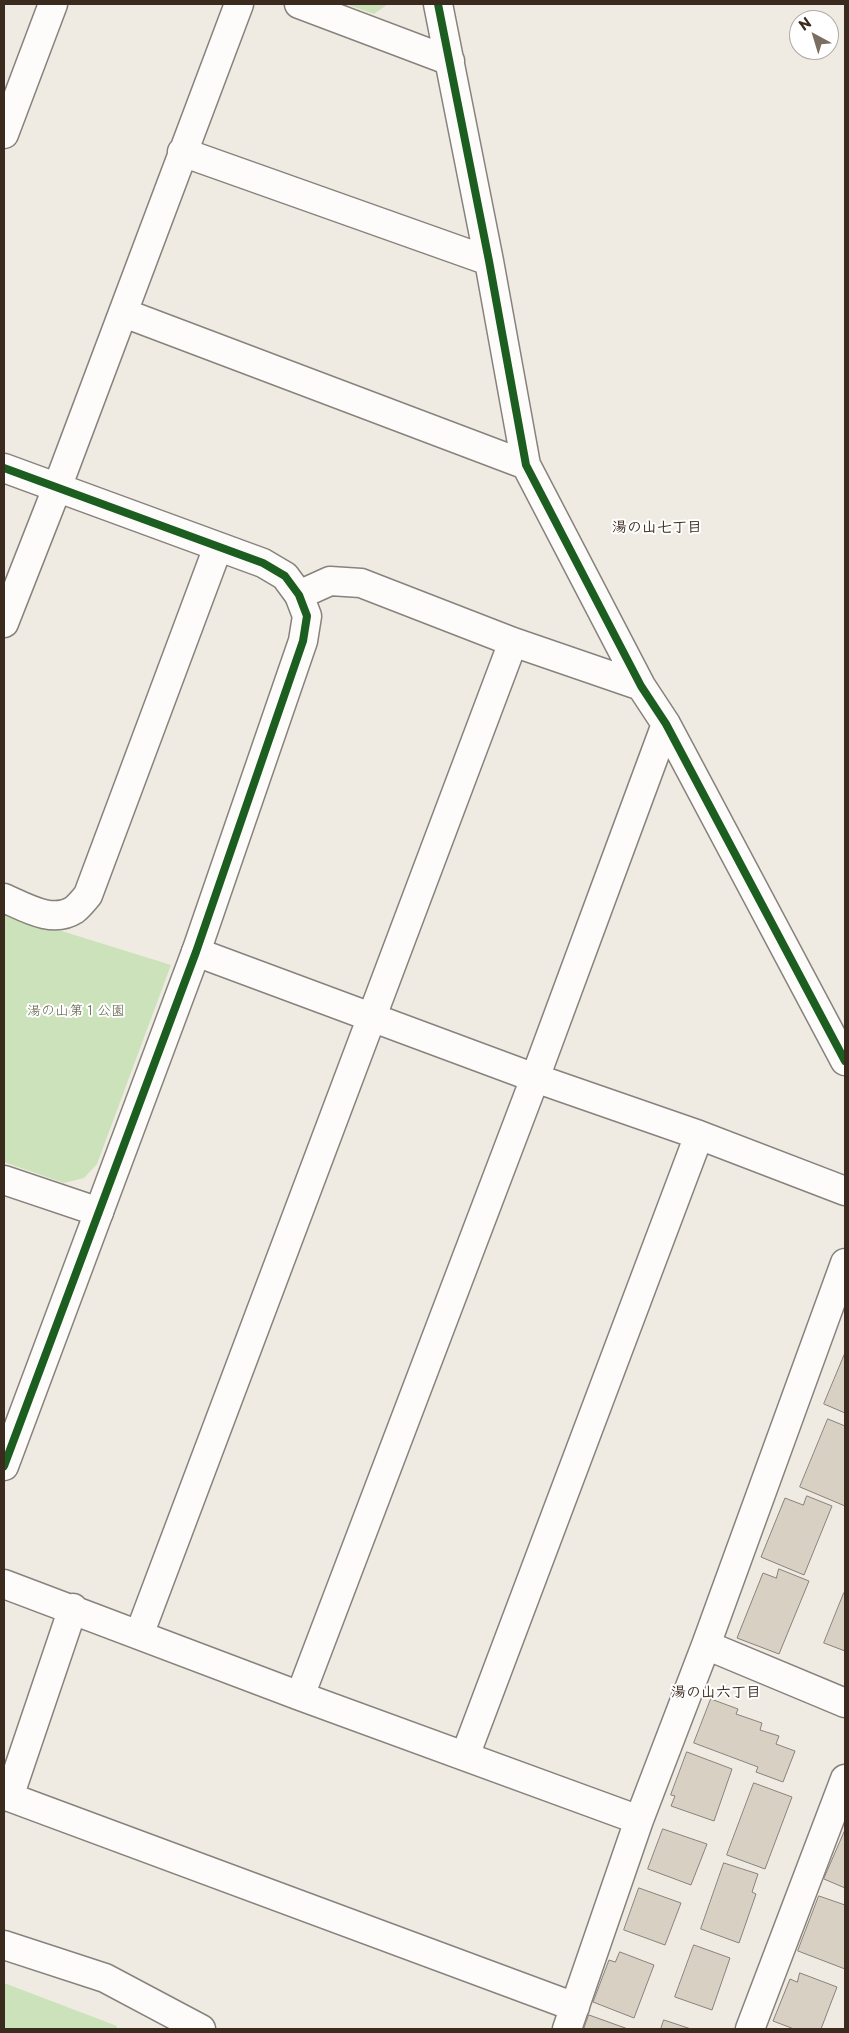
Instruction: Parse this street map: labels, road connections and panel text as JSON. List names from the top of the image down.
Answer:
{
  "districts": ["湯の山七丁目", "湯の山六丁目"],
  "parks": ["湯の山第１公園"],
  "north": "top left"
}
